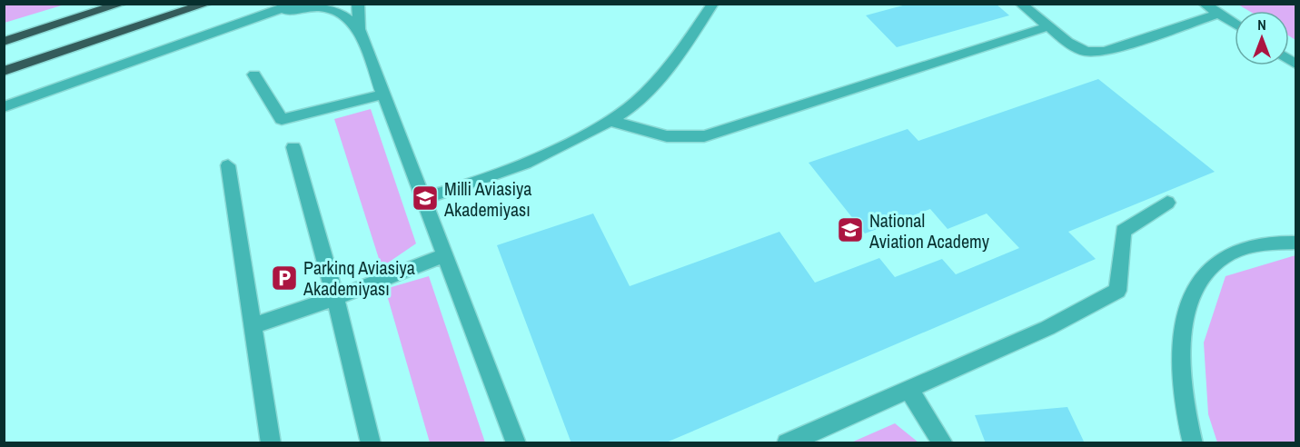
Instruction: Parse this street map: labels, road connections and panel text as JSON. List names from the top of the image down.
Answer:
{
  "places": {
    "school or university": ["Milli Aviasiya Akademiyası", "National Aviation Academy"],
    "parking": ["Parkinq Aviasiya Akademiyası"]
  },
  "north": "top"
}
